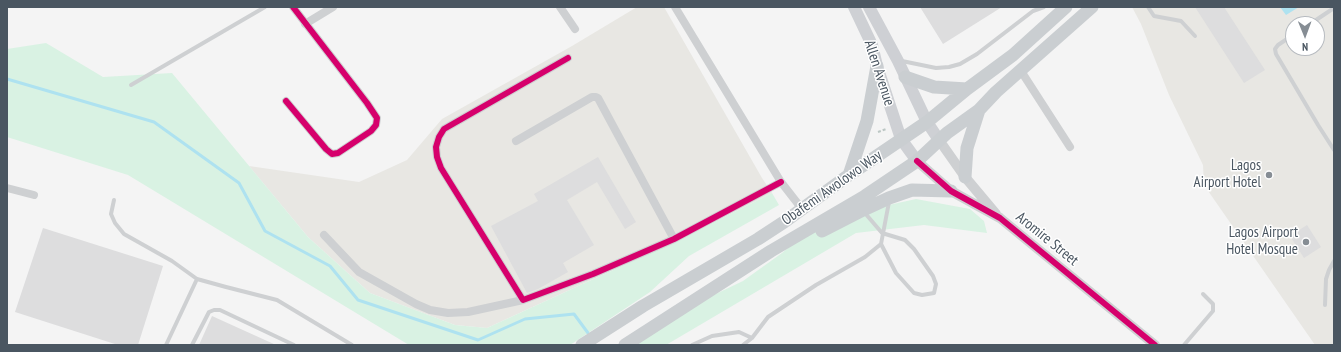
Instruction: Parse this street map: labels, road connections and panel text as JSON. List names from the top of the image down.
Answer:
{
  "streets": {
    "main road": ["Allen Avenue", "Obafemi Awolowo Way"],
    "street": ["Aromire Street"]
  },
  "crossings": [
    ["Allen Avenue", "Obafemi Awolowo Way"],
    ["Allen Avenue", "Aromire Street"],
    ["Obafemi Awolowo Way", "Aromire Street"]
  ],
  "places": ["Lagos Airport Hotel", "Lagos Airport Hotel Mosque"],
  "north": "bottom"
}
